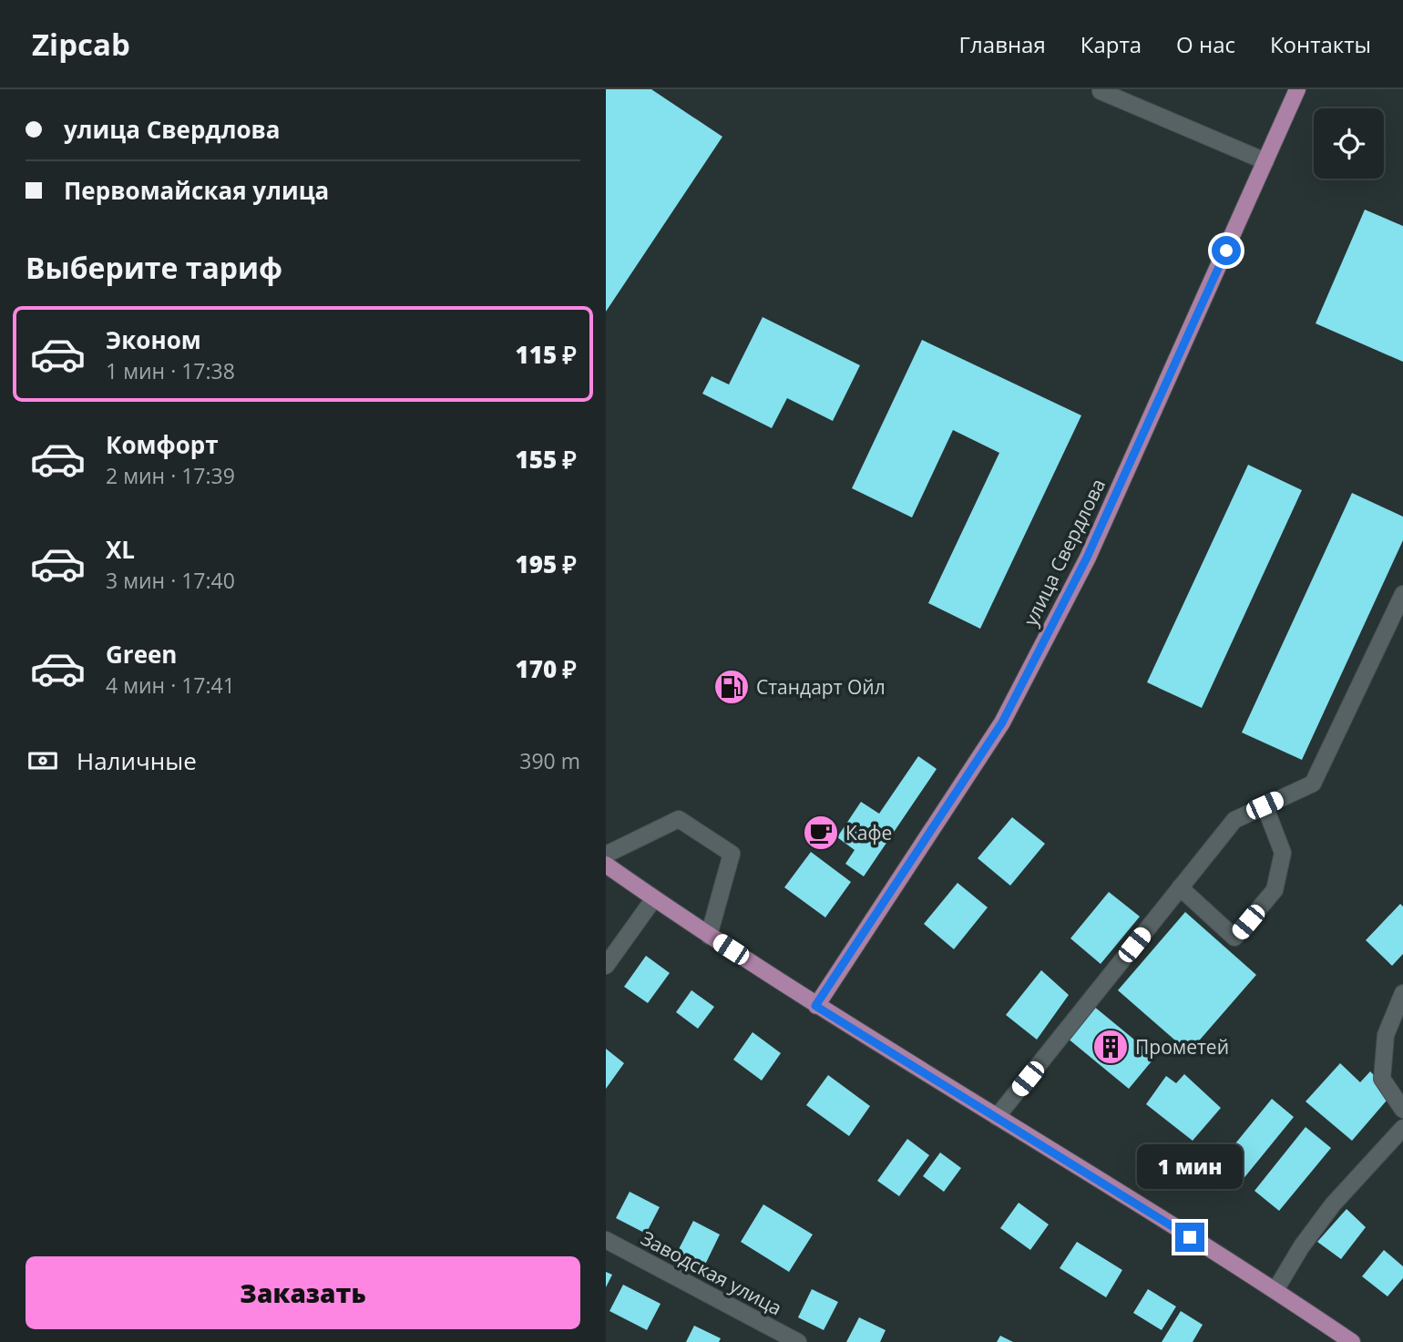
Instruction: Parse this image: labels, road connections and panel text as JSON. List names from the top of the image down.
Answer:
{
  "streets": {
    "main road": ["улица Свердлова"],
    "street": ["Заводская улица"]
  },
  "places": {
    "fuel station": ["Стандарт Ойл"],
    "cafe": ["Кафе"],
    "building": ["Прометей"]
  },
  "page": {
    "header": "Zipcab",
    "nav": [
      "Главная",
      "Карта",
      "О нас",
      "Контакты"
    ],
    "banner": ["улица Свердлова", "Первомайская улица"],
    "heading": "Выберите тариф",
    "list": [
      {
        "name": "Эконом",
        "note": "1 мин · 17:38",
        "value": "115 ₽"
      },
      {
        "name": "Комфорт",
        "note": "2 мин · 17:39",
        "value": "155 ₽"
      },
      {
        "name": "XL",
        "note": "3 мин · 17:40",
        "value": "195 ₽"
      },
      {
        "name": "Green",
        "note": "4 мин · 17:41",
        "value": "170 ₽"
      }
    ],
    "pay": ["Наличные", "390 m"],
    "bubble": "1 мин",
    "buttons": "Заказать"
  }
}
